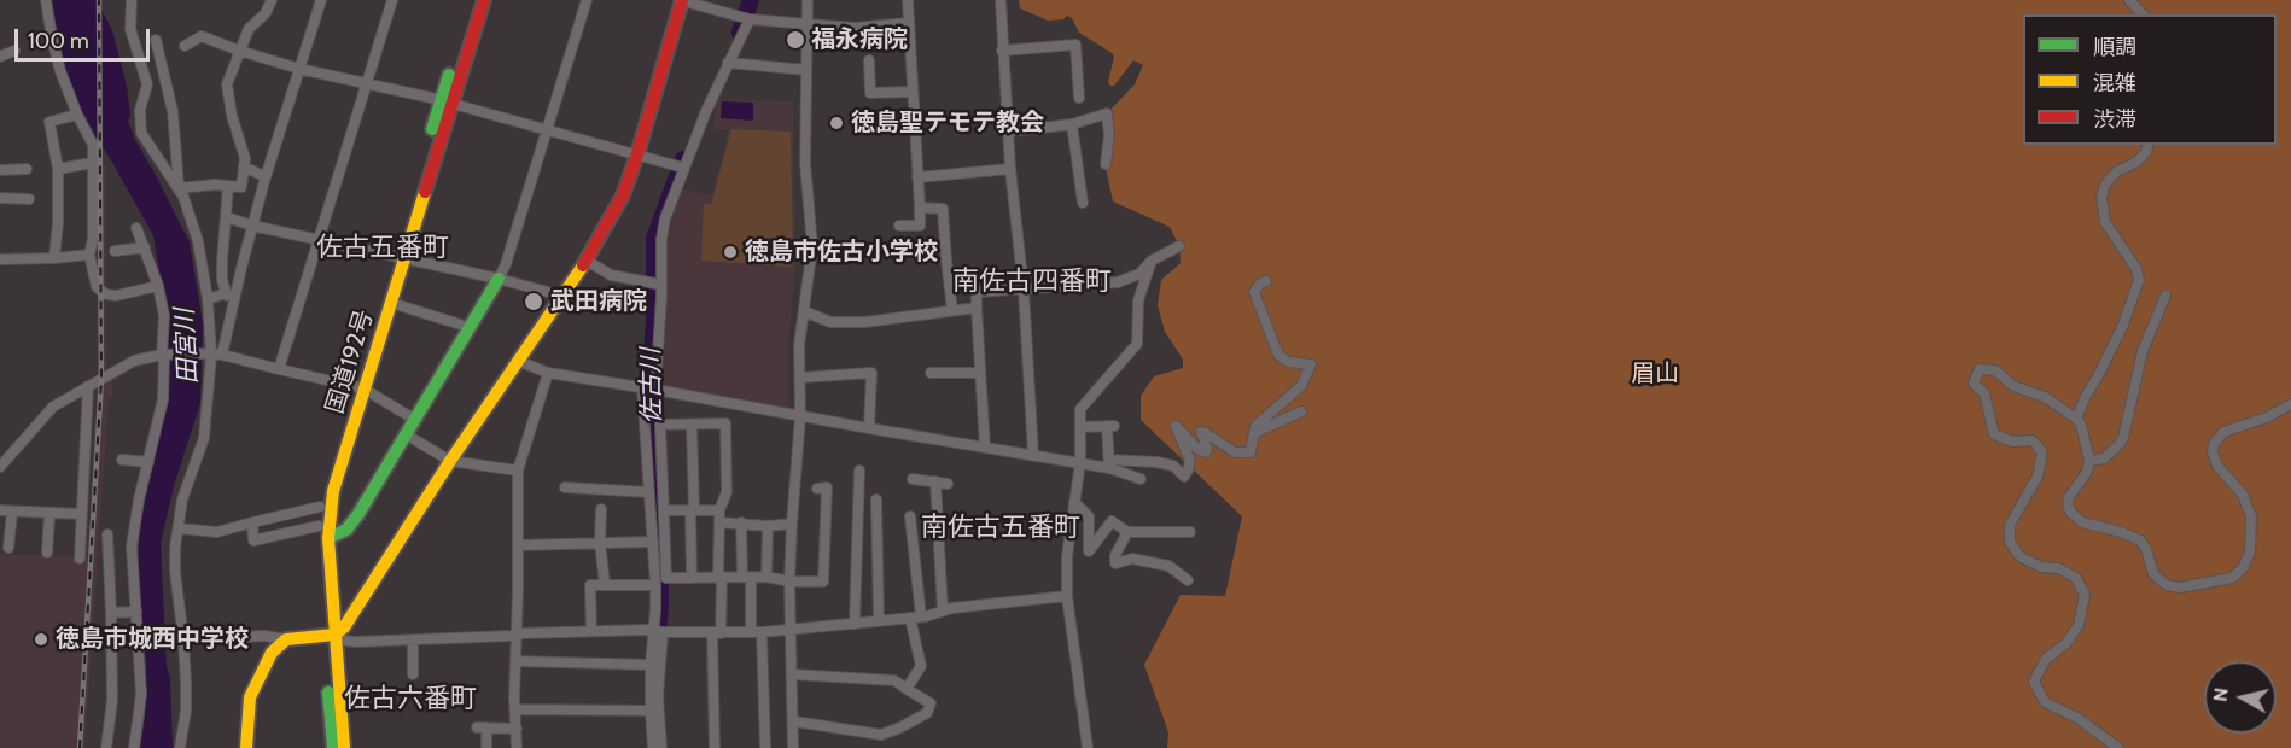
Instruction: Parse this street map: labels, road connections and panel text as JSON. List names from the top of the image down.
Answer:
{
  "streets": {
    "main road": ["国道192号"]
  },
  "districts": [
    "佐古五番町",
    "南佐古四番町",
    "南佐古五番町",
    "佐古六番町"
  ],
  "water": ["田宮川", "佐古川"],
  "parks": ["眉山"],
  "places": [
    "福永病院",
    "徳島聖テモテ教会",
    "徳島市佐古小学校",
    "武田病院",
    "徳島市城西中学校"
  ],
  "legend": ["順調", "混雑", "渋滞"],
  "scale_bar": "100 m",
  "north": "left"
}
